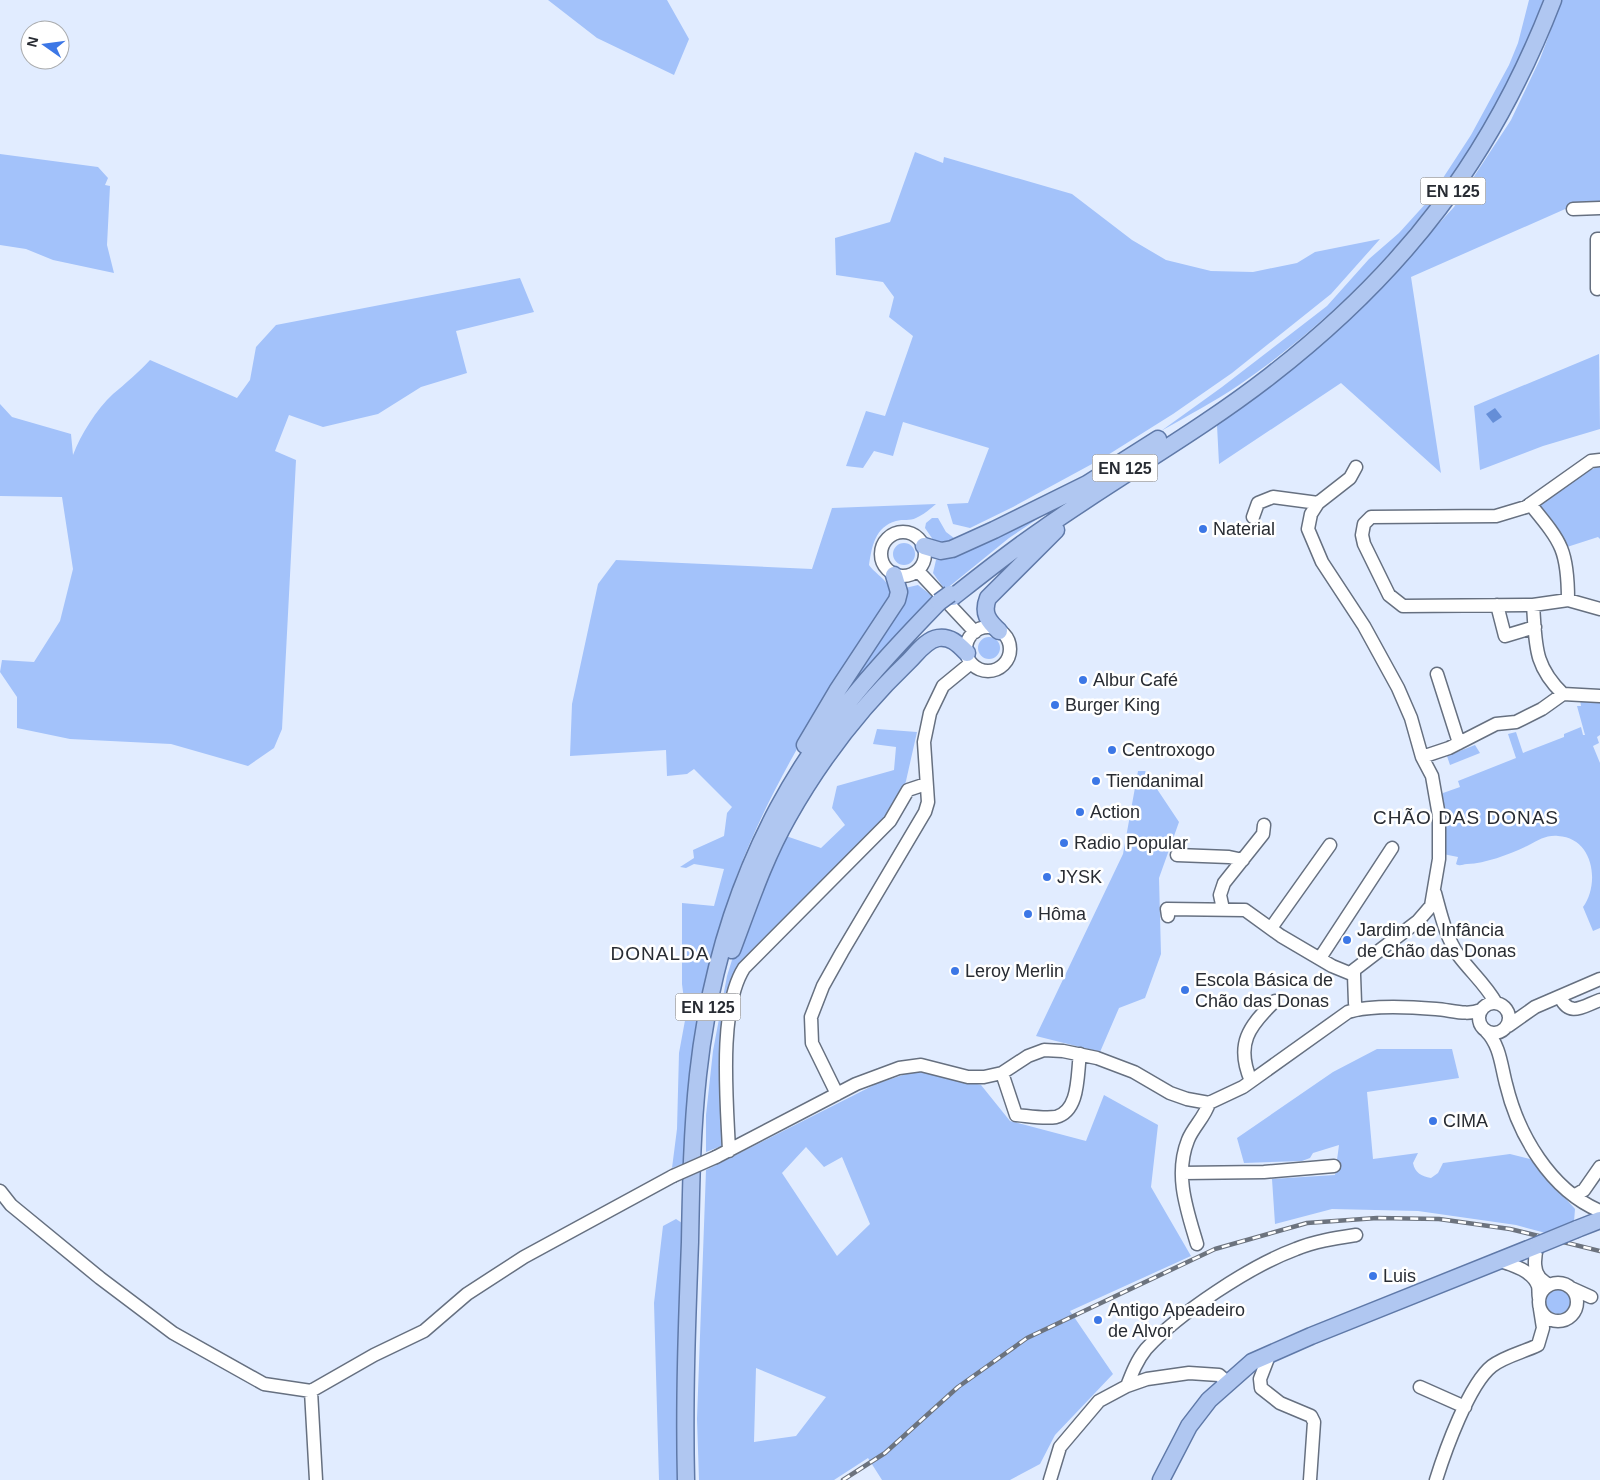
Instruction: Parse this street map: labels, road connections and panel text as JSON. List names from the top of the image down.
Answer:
{
  "streets": {
    "main road": ["EN 125"]
  },
  "districts": ["CHÃO DAS DONAS", "DONALDA"],
  "places": [
    "Naterial",
    "Albur Café",
    "Burger King",
    "Centroxogo",
    "Tiendanimal",
    "Action",
    "Radio Popular",
    "JYSK",
    "Hôma",
    "Jardim de Infância de Chão das Donas",
    "Leroy Merlin",
    "Escola Básica de Chão das Donas",
    "CIMA",
    "Luis",
    "Antigo Apeadeiro de Alvor"
  ],
  "north": "left"
}
